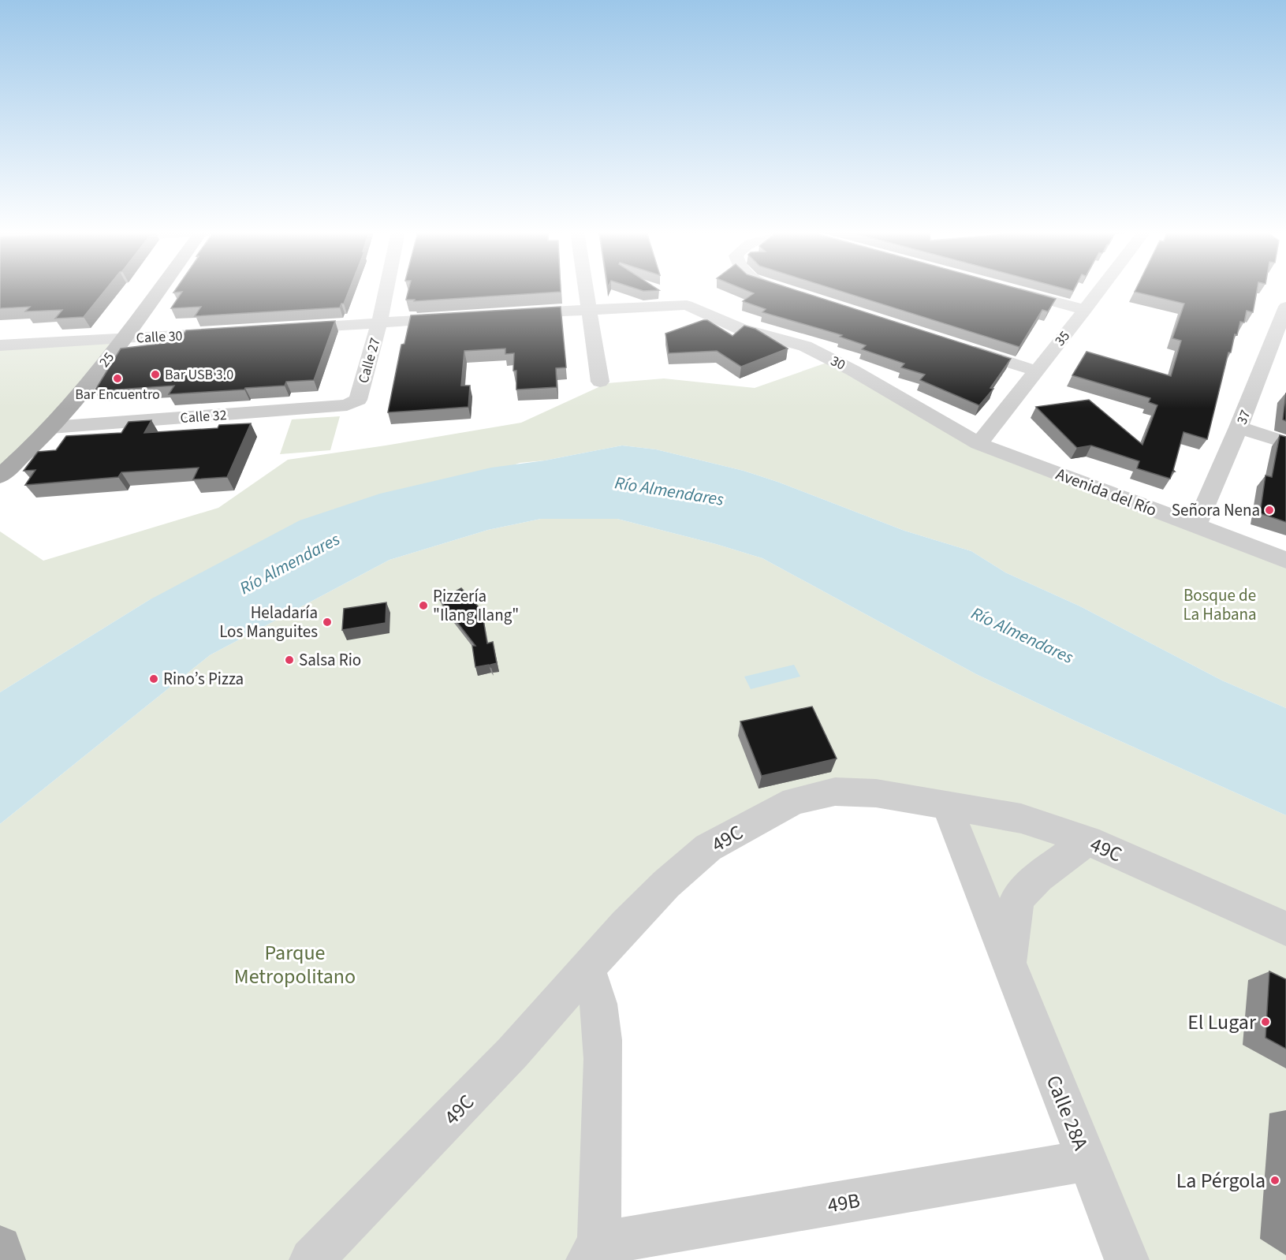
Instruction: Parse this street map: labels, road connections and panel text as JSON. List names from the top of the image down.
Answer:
{
  "streets": {
    "main road": ["25"],
    "street": [
      "Calle 30",
      "35",
      "Calle 27",
      "30",
      "Calle 32",
      "37",
      "Avenida del Río",
      "49C",
      "Calle 28A",
      "49B"
    ]
  },
  "crossings": [
    ["Calle 30", "25"],
    ["35", "30"],
    ["35", "Avenida del Río"],
    ["25", "Calle 32"],
    ["Calle 27", "Calle 32"],
    ["30", "Avenida del Río"],
    ["37", "Avenida del Río"],
    ["49C", "Calle 28A"],
    ["49C", "49B"],
    ["Calle 28A", "49B"]
  ],
  "water": ["Río Almendares"],
  "parks": ["Bosque de La Habana", "Parque Metropolitano"],
  "places": [
    "Bar USB 3.0",
    "Bar Encuentro",
    "Señora Nena",
    "Pizzería \"Ilang Ilang\"",
    "Heladaría Los Manguites",
    "Salsa Rio",
    "Rino’s Pizza",
    "El Lugar",
    "La Pérgola"
  ]
}
